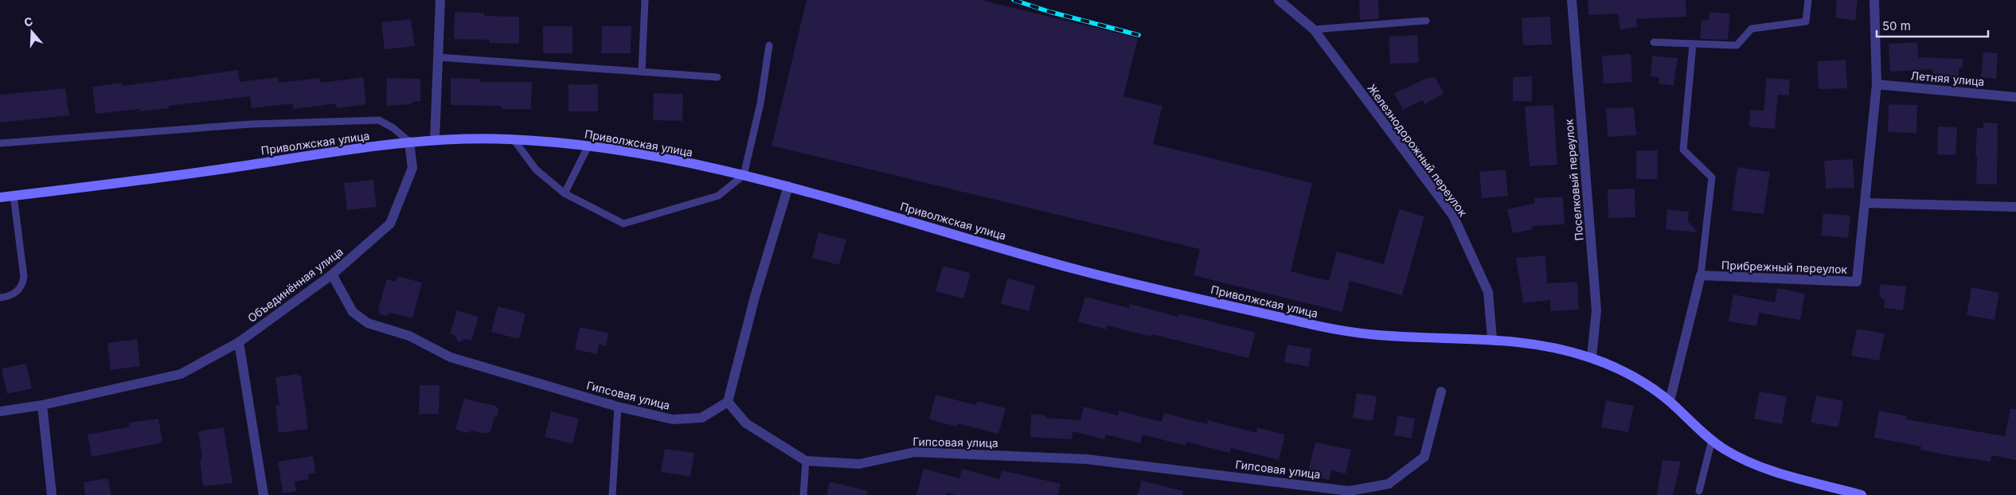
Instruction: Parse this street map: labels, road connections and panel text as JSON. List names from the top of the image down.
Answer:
{
  "streets": {
    "main road": ["Приволжская улица"],
    "street": [
      "Летняя улица",
      "Железнодорожный переулок",
      "Поселковый переулок",
      "Прибрежный переулок",
      "Объединённая улица",
      "Гипсовая улица"
    ]
  },
  "crossings": [
    ["Летняя улица", "Прибрежный переулок"],
    ["Приволжская улица", "Железнодорожный переулок"],
    ["Приволжская улица", "Поселковый переулок"],
    ["Приволжская улица", "Объединённая улица"],
    ["Объединённая улица", "Гипсовая улица"]
  ],
  "scale_bar": "50 m",
  "north": "top"
}
